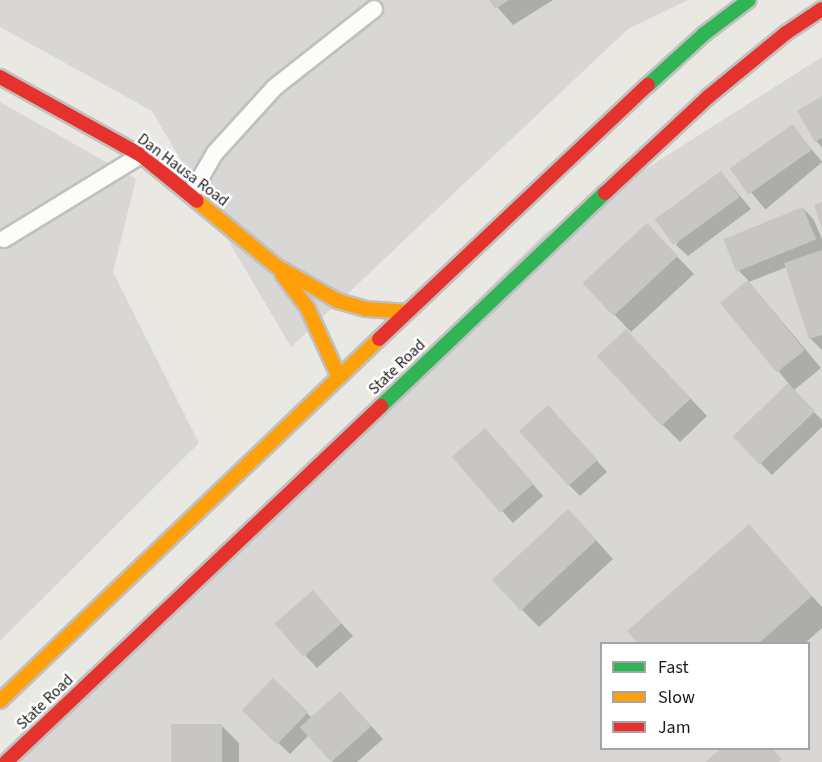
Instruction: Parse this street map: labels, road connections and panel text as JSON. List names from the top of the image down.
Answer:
{
  "streets": {
    "main road": ["Dan Hausa Road", "State Road"]
  },
  "crossings": [
    ["Dan Hausa Road", "State Road"]
  ],
  "legend": ["Fast", "Slow", "Jam"]
}
